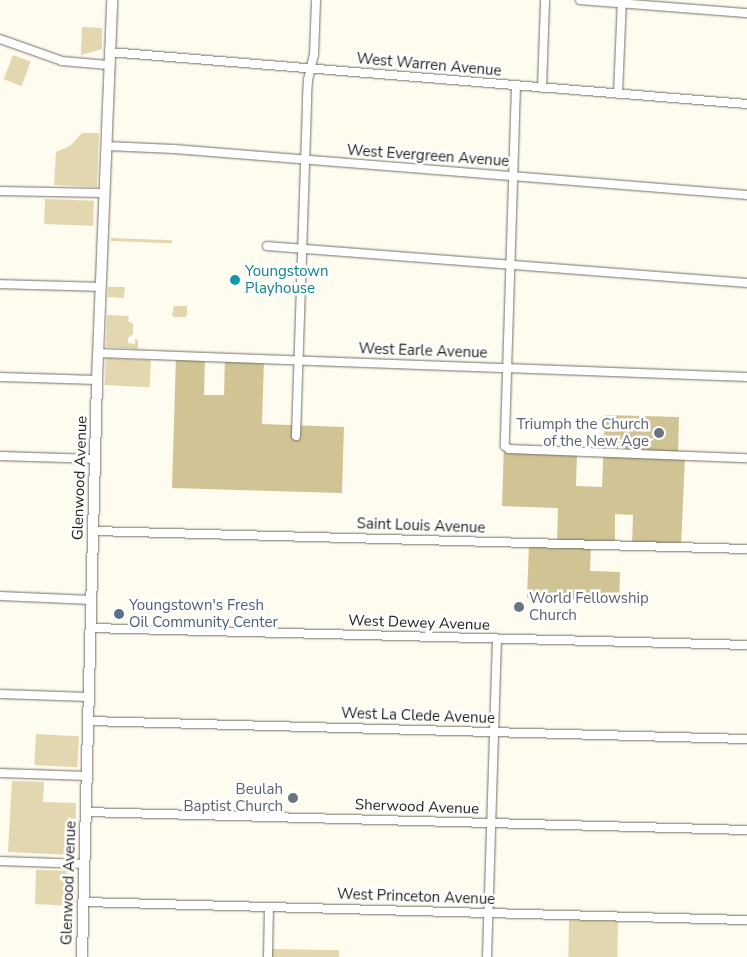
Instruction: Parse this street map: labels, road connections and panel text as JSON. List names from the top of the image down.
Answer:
{
  "streets": {
    "main road": ["Glenwood Avenue"],
    "street": [
      "West Warren Avenue",
      "West Evergreen Avenue",
      "West Earle Avenue",
      "Saint Louis Avenue",
      "West Dewey Avenue",
      "West La Clede Avenue",
      "Sherwood Avenue",
      "West Princeton Avenue"
    ]
  },
  "crossings": [
    ["West Warren Avenue", "Glenwood Avenue"],
    ["West Evergreen Avenue", "Glenwood Avenue"],
    ["West Earle Avenue", "Glenwood Avenue"],
    ["Glenwood Avenue", "Saint Louis Avenue"],
    ["Glenwood Avenue", "West Dewey Avenue"],
    ["Glenwood Avenue", "West La Clede Avenue"],
    ["Glenwood Avenue", "Sherwood Avenue"],
    ["Glenwood Avenue", "West Princeton Avenue"]
  ],
  "places": [
    "Youngstown Playhouse",
    "Triumph the Church of the New Age",
    "World Fellowship Church",
    "Youngstown's Fresh Oil Community Center",
    "Beulah Baptist Church"
  ]
}
